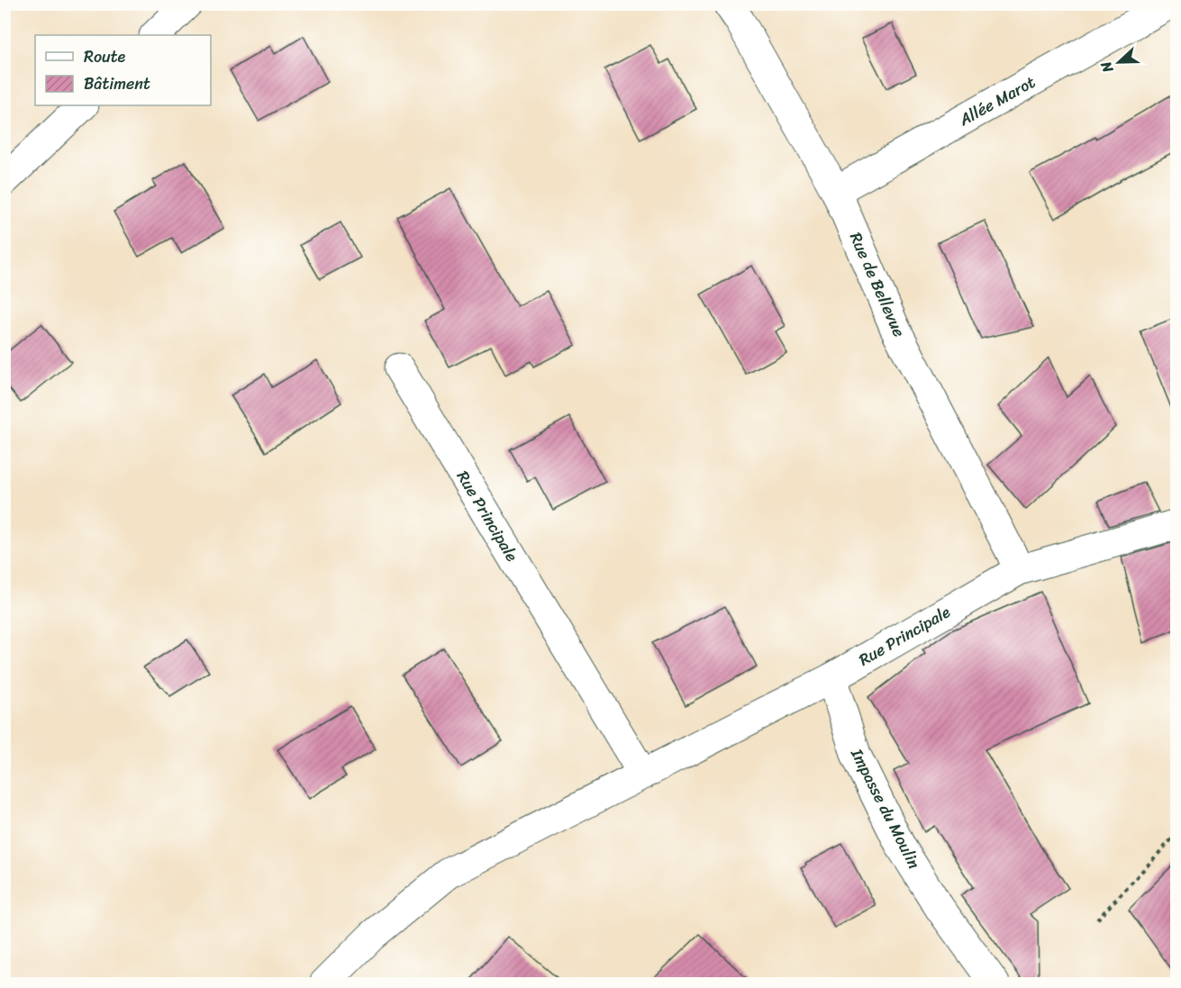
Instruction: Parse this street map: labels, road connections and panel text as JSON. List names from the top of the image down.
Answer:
{
  "streets": {
    "street": [
      "Allée Marot",
      "Rue de Bellevue",
      "Rue Principale",
      "Impasse du Moulin"
    ]
  },
  "crossings": [
    ["Allée Marot", "Rue de Bellevue"],
    ["Rue de Bellevue", "Rue Principale"],
    ["Rue Principale", "Impasse du Moulin"]
  ],
  "legend": ["Route", "Bâtiment"],
  "north": "left"
}
